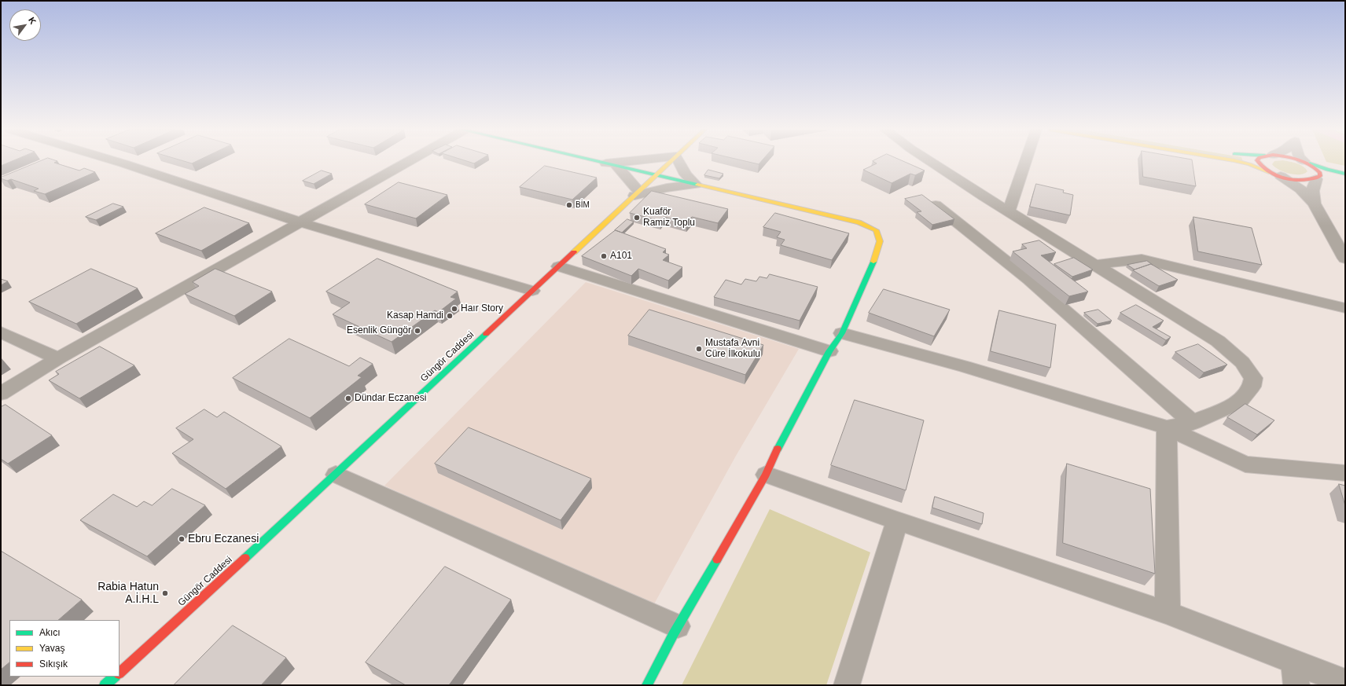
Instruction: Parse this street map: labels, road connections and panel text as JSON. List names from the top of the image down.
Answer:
{
  "streets": {
    "main road": ["Güngör Caddesi"]
  },
  "places": [
    "BİM",
    "Kuaför Ramiz Toplu",
    "A101",
    "Haır Story",
    "Kasap Hamdi",
    "Esenlik Güngör",
    "Mustafa Avni Cüre İlkokulu",
    "Dündar Eczanesi",
    "Ebru Eczanesi",
    "Rabia Hatun A.İ.H.L"
  ],
  "legend": ["Akıcı", "Yavaş", "Sıkışık"],
  "north": "top right"
}
